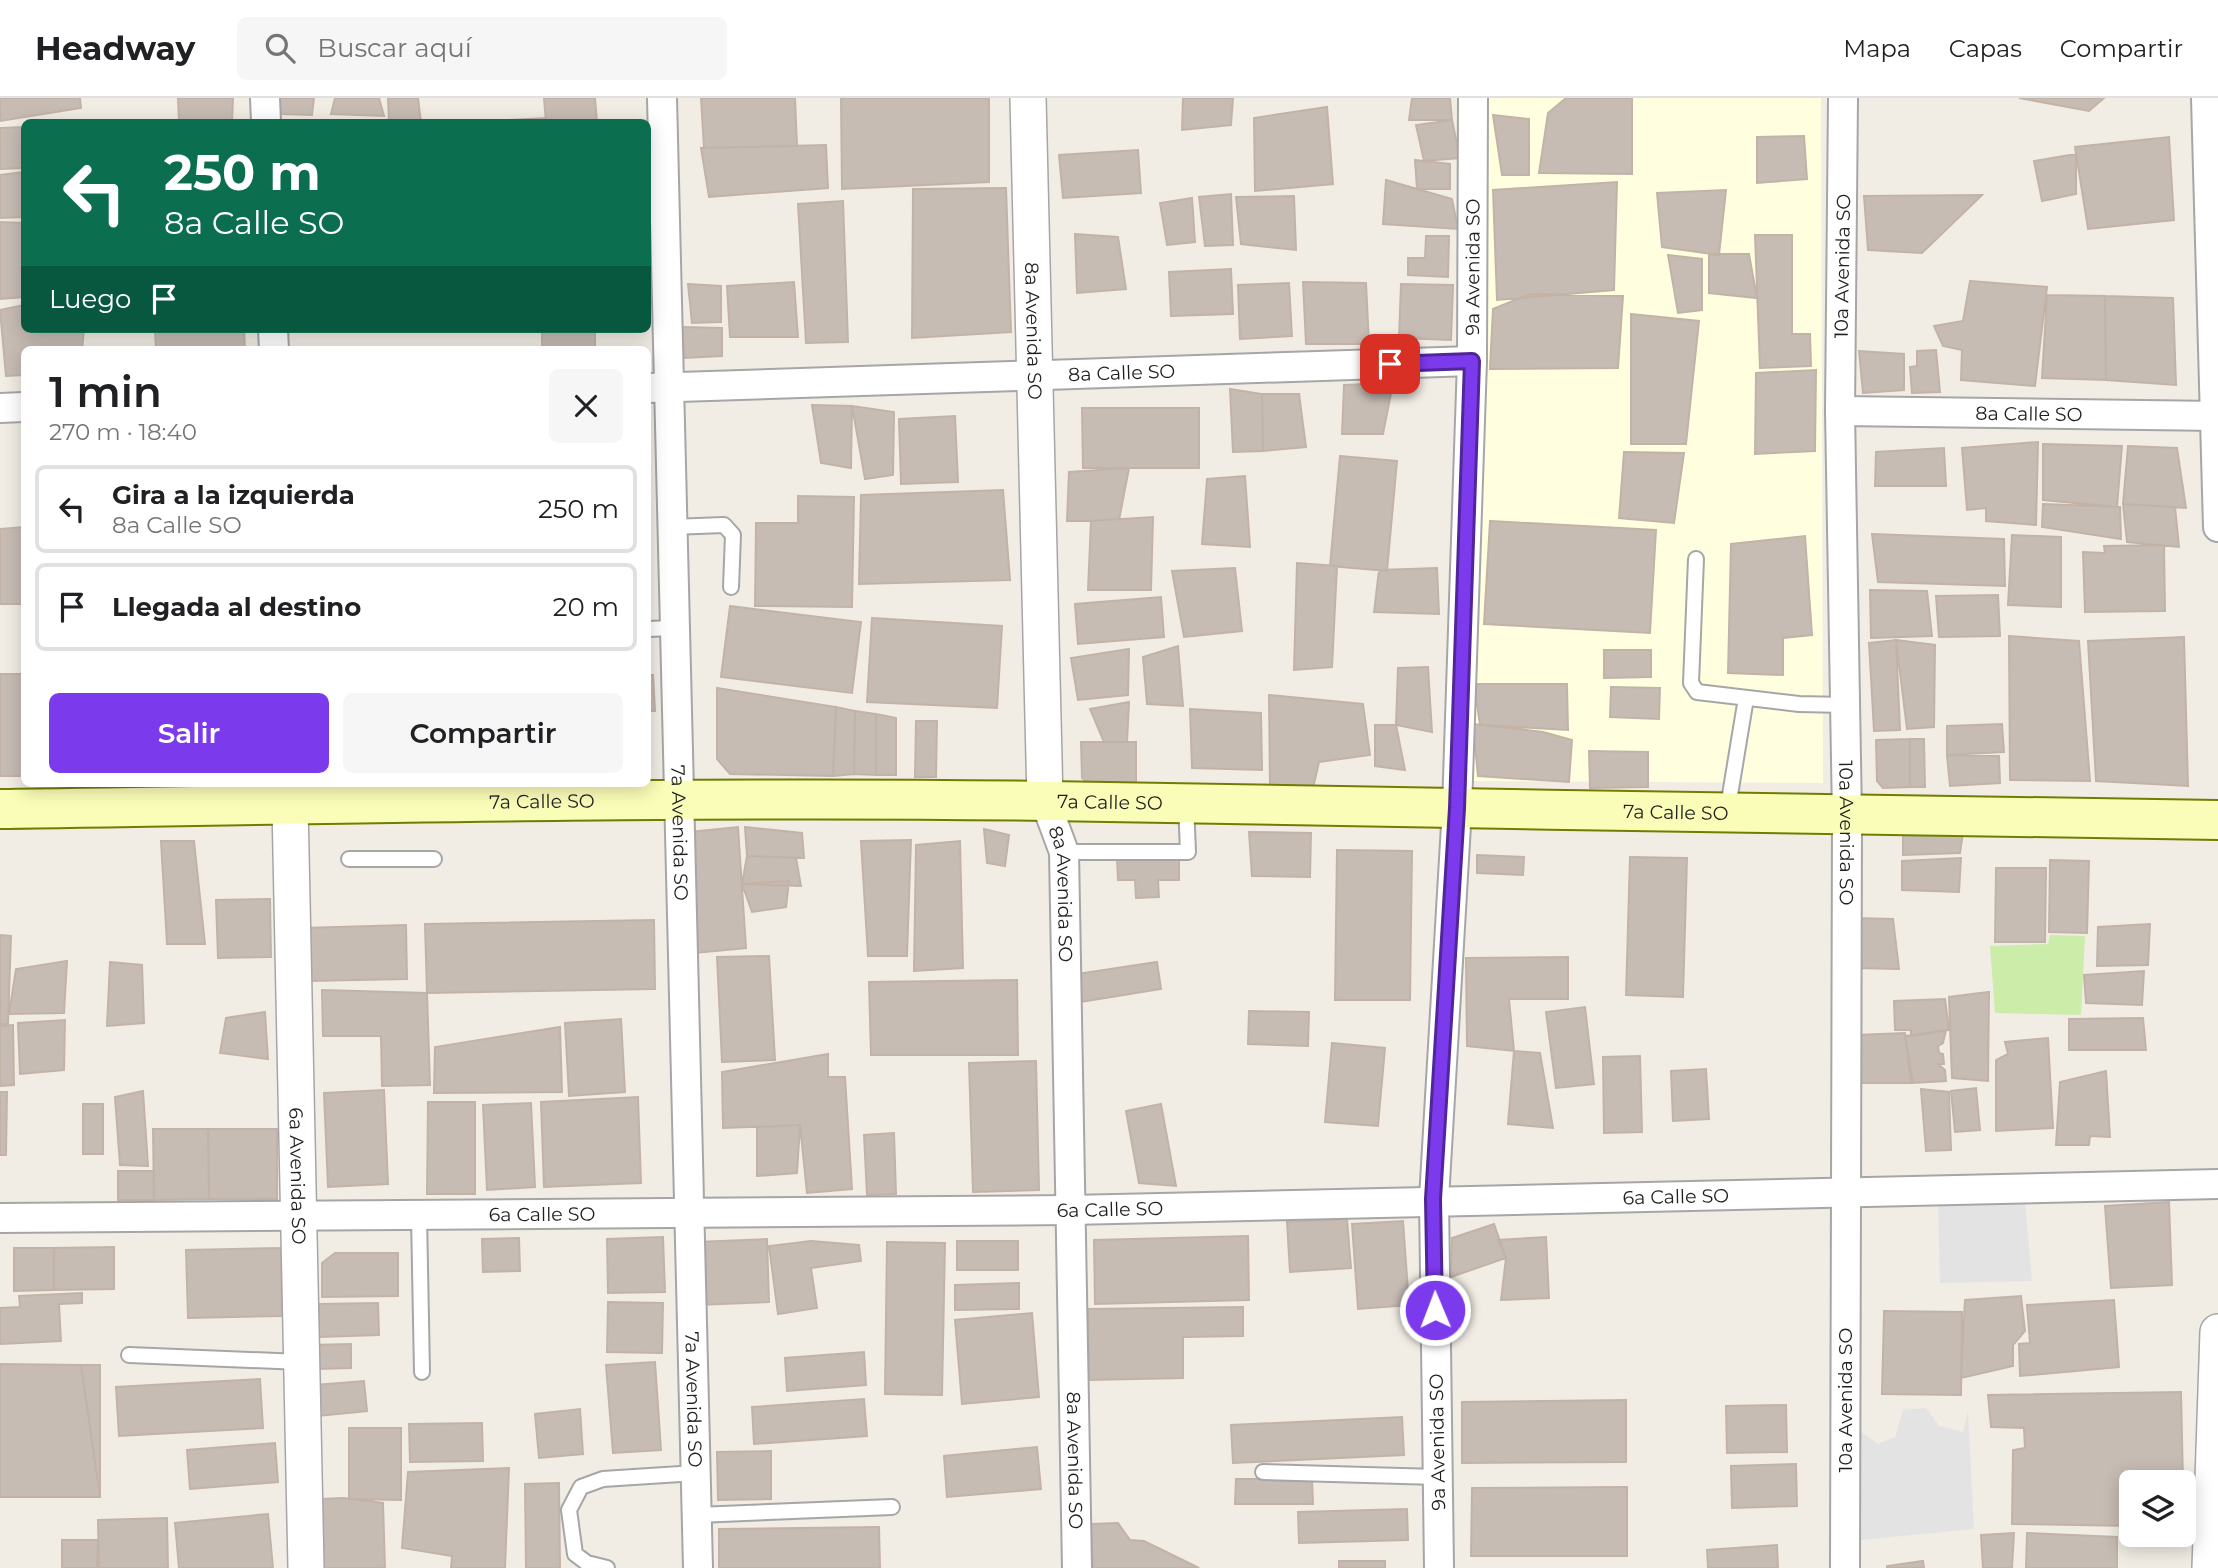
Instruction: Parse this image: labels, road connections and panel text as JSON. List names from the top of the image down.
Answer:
{
  "streets": {
    "main road": ["7a Calle SO"],
    "street": [
      "9a Avenida SO",
      "10a Avenida SO",
      "8a Avenida SO",
      "8a Calle SO",
      "7a Avenida SO",
      "6a Avenida SO",
      "6a Calle SO"
    ]
  },
  "crossings": [
    ["9a Avenida SO", "8a Calle SO"],
    ["9a Avenida SO", "7a Calle SO"],
    ["9a Avenida SO", "6a Calle SO"],
    ["10a Avenida SO", "8a Calle SO"],
    ["10a Avenida SO", "7a Calle SO"],
    ["10a Avenida SO", "6a Calle SO"],
    ["8a Avenida SO", "8a Calle SO"],
    ["8a Avenida SO", "7a Calle SO"],
    ["8a Avenida SO", "6a Calle SO"],
    ["8a Calle SO", "7a Avenida SO"],
    ["7a Calle SO", "7a Avenida SO"],
    ["7a Calle SO", "6a Avenida SO"],
    ["7a Avenida SO", "6a Calle SO"],
    ["6a Avenida SO", "6a Calle SO"]
  ],
  "page": {
    "header": "Headway",
    "search": "Buscar aquí",
    "nav": ["Mapa", "Capas", "Compartir"],
    "turn": ["250 m", "8a Calle SO"],
    "then": "Luego",
    "heading": ["1 min", "270 m · 18:40"],
    "list": [
      {
        "name": "Gira a la izquierda",
        "note": "8a Calle SO",
        "value": "250 m"
      },
      {
        "name": "Llegada al destino",
        "value": "20 m"
      }
    ],
    "buttons": ["Salir", "Compartir"]
  }
}
